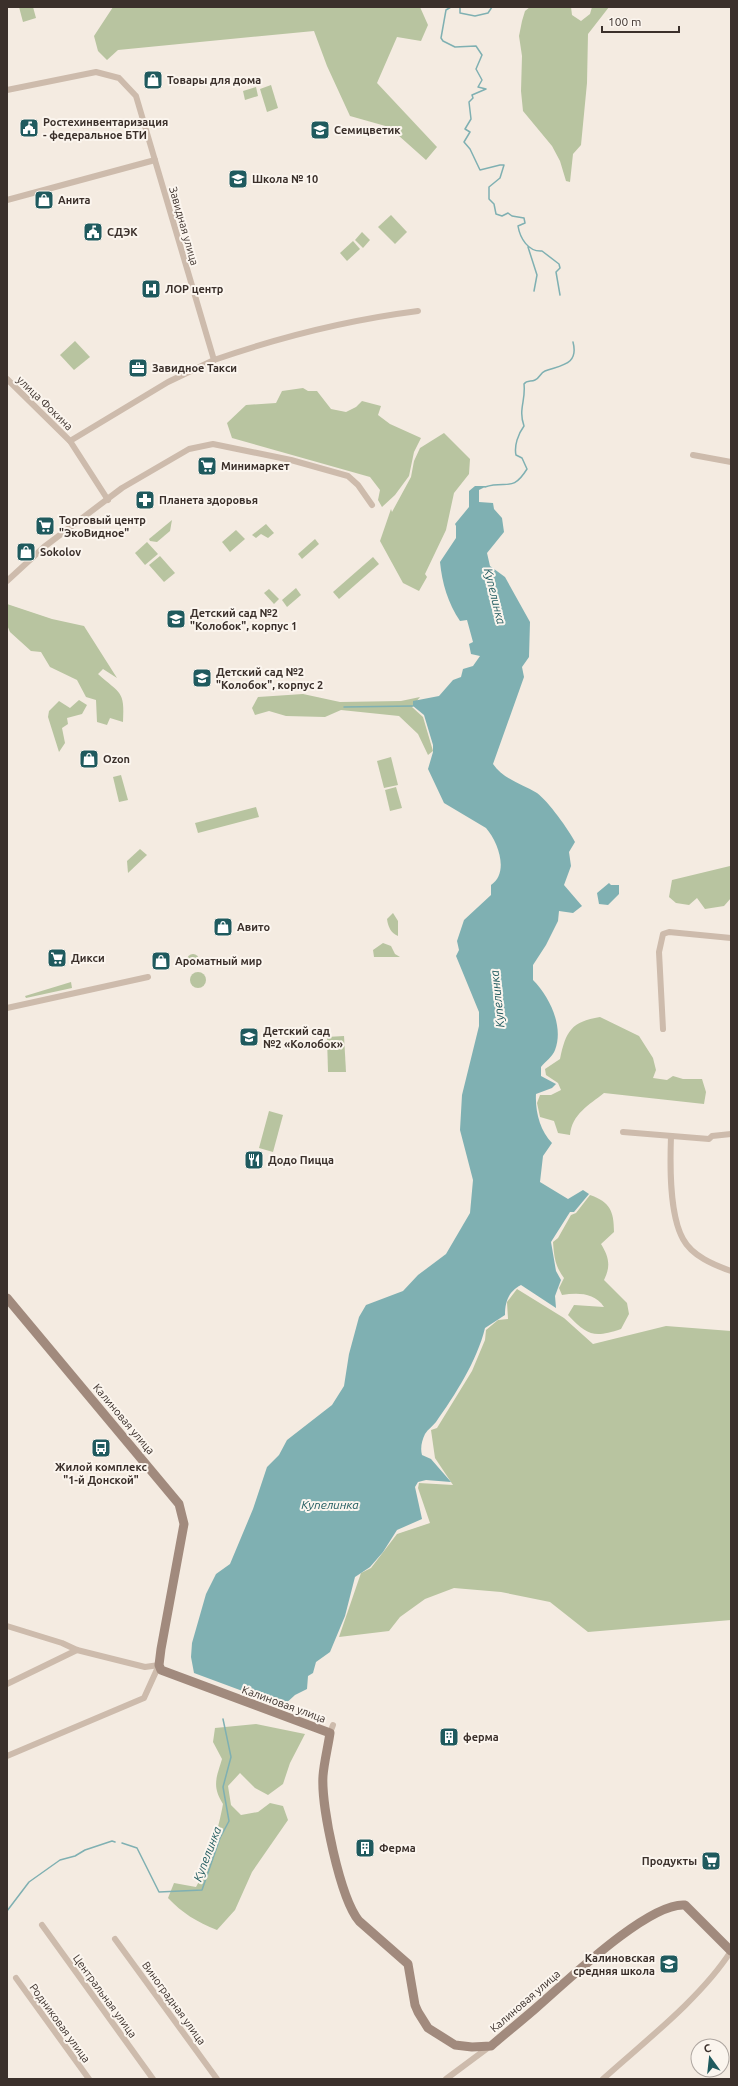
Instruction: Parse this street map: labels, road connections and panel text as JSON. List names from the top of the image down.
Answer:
{
  "streets": {
    "street": [
      "Завидная улица",
      "улица Фокина",
      "Калиновая улица",
      "Центральная улица",
      "Виноградная улица",
      "Родниковая улица"
    ]
  },
  "water": ["Купелинка"],
  "places": {
    "shop": [
      "Товары для дома",
      "Анита",
      "Sokolov",
      "Ozon",
      "Авито",
      "Ароматный мир"
    ],
    "public building": ["Ростехинвентаризация - федеральное БТИ", "СДЭК"],
    "school or university": [
      "Семицветик",
      "Школа № 10",
      "Детский сад №2 \"Колобок\", корпус 1",
      "Детский сад №2 \"Колобок\", корпус 2",
      "Детский сад №2 «Колобок»",
      "Калиновская средняя школа"
    ],
    "hospital": ["ЛОР центр"],
    "office": ["Завидное Такси"],
    "supermarket": [
      "Минимаркет",
      "Торговый центр \"ЭкоВидное\"",
      "Дикси",
      "Продукты"
    ],
    "pharmacy": ["Планета здоровья"],
    "restaurant": ["Додо Пицца"],
    "bus stop": ["Жилой комплекс \"1-й Донской\""],
    "building": ["ферма", "Ферма"]
  },
  "scale_bar": "100 m",
  "north": "top"
}
